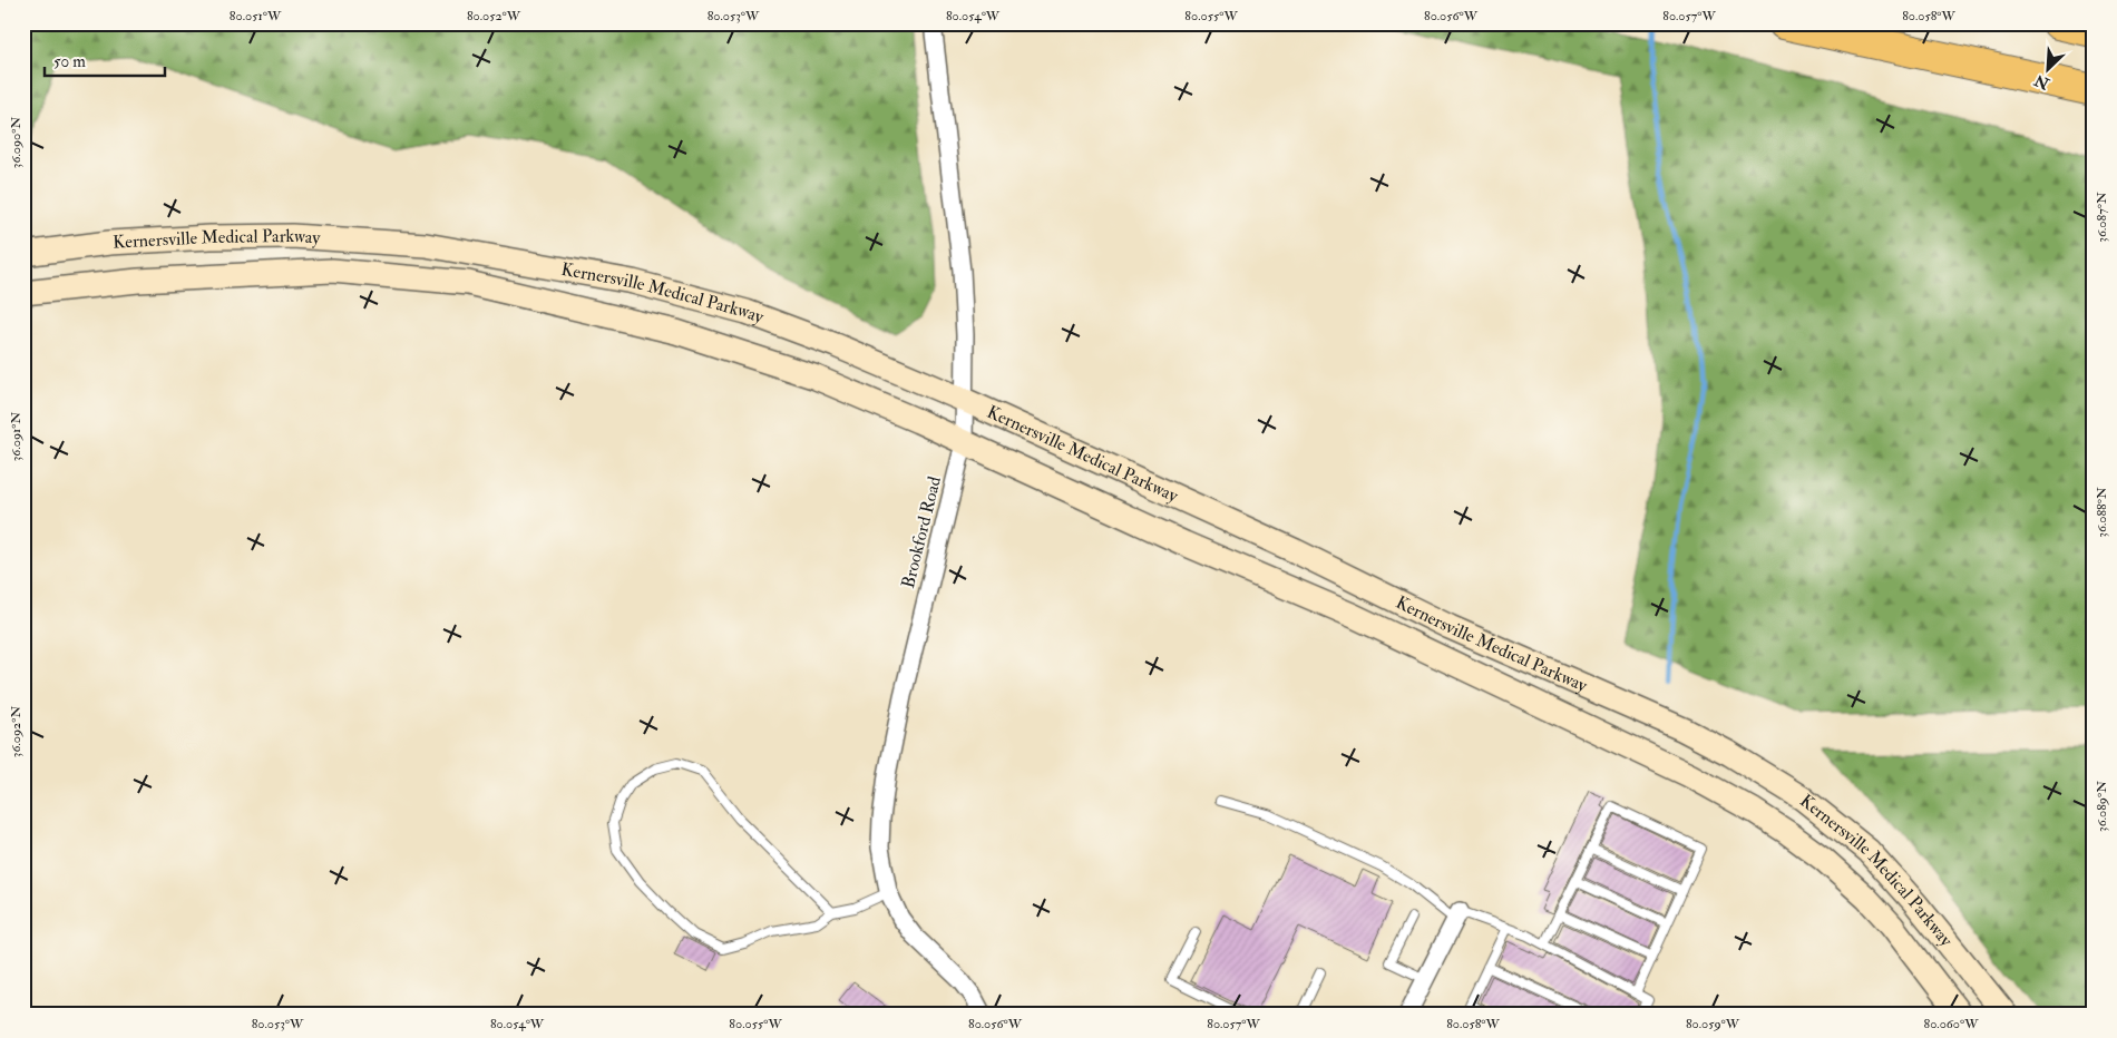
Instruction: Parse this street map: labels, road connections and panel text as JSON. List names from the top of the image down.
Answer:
{
  "streets": {
    "main road": ["Kernersville Medical Parkway"],
    "street": ["Brookford Road"]
  },
  "crossings": [
    ["Kernersville Medical Parkway", "Brookford Road"]
  ],
  "scale_bar": "50 m",
  "north": "bottom left",
  "coordinates": [
    "80.051°W",
    "80.052°W",
    "80.053°W",
    "80.054°W",
    "80.055°W",
    "80.056°W",
    "80.057°W",
    "80.058°W",
    "36.090°N",
    "36.087°N",
    "36.091°N",
    "36.088°N",
    "36.092°N",
    "36.089°N",
    "80.059°W",
    "80.060°W"
  ]
}
